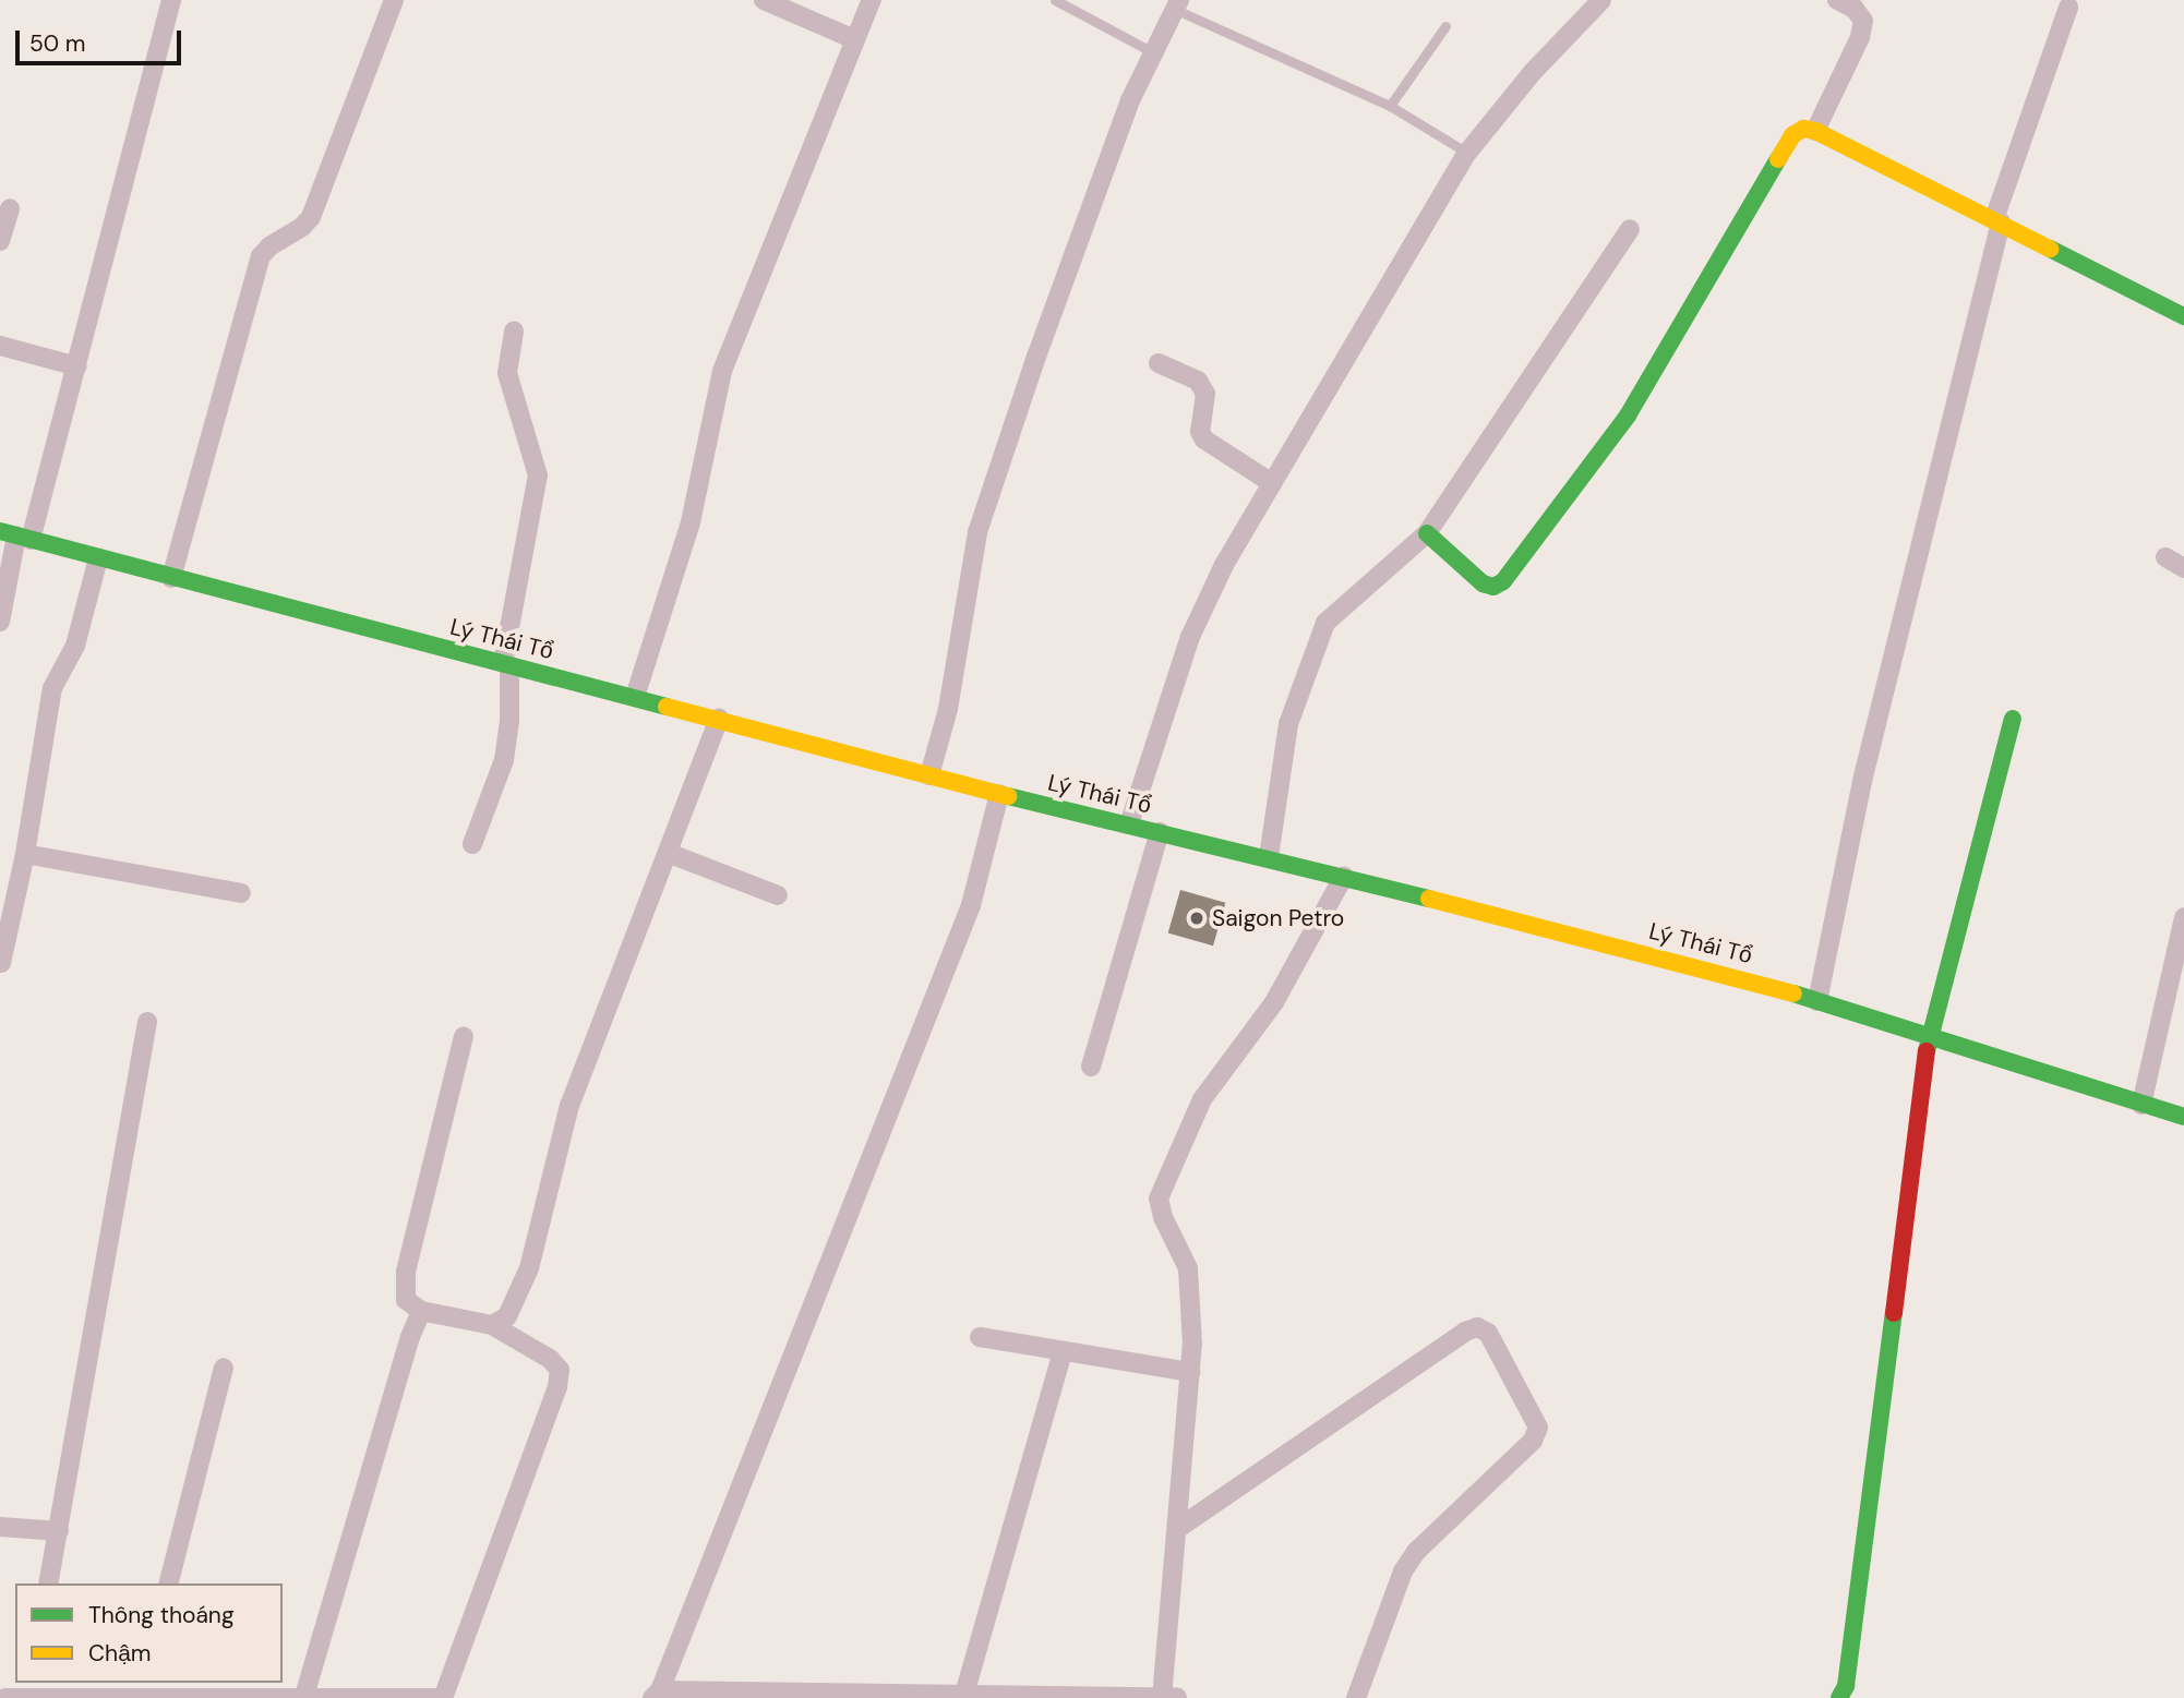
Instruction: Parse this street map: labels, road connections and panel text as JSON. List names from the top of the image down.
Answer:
{
  "streets": {
    "main road": ["Lý Thái Tổ"]
  },
  "places": ["Saigon Petro"],
  "legend": ["Thông thoáng", "Chậm"],
  "scale_bar": "50 m"
}
